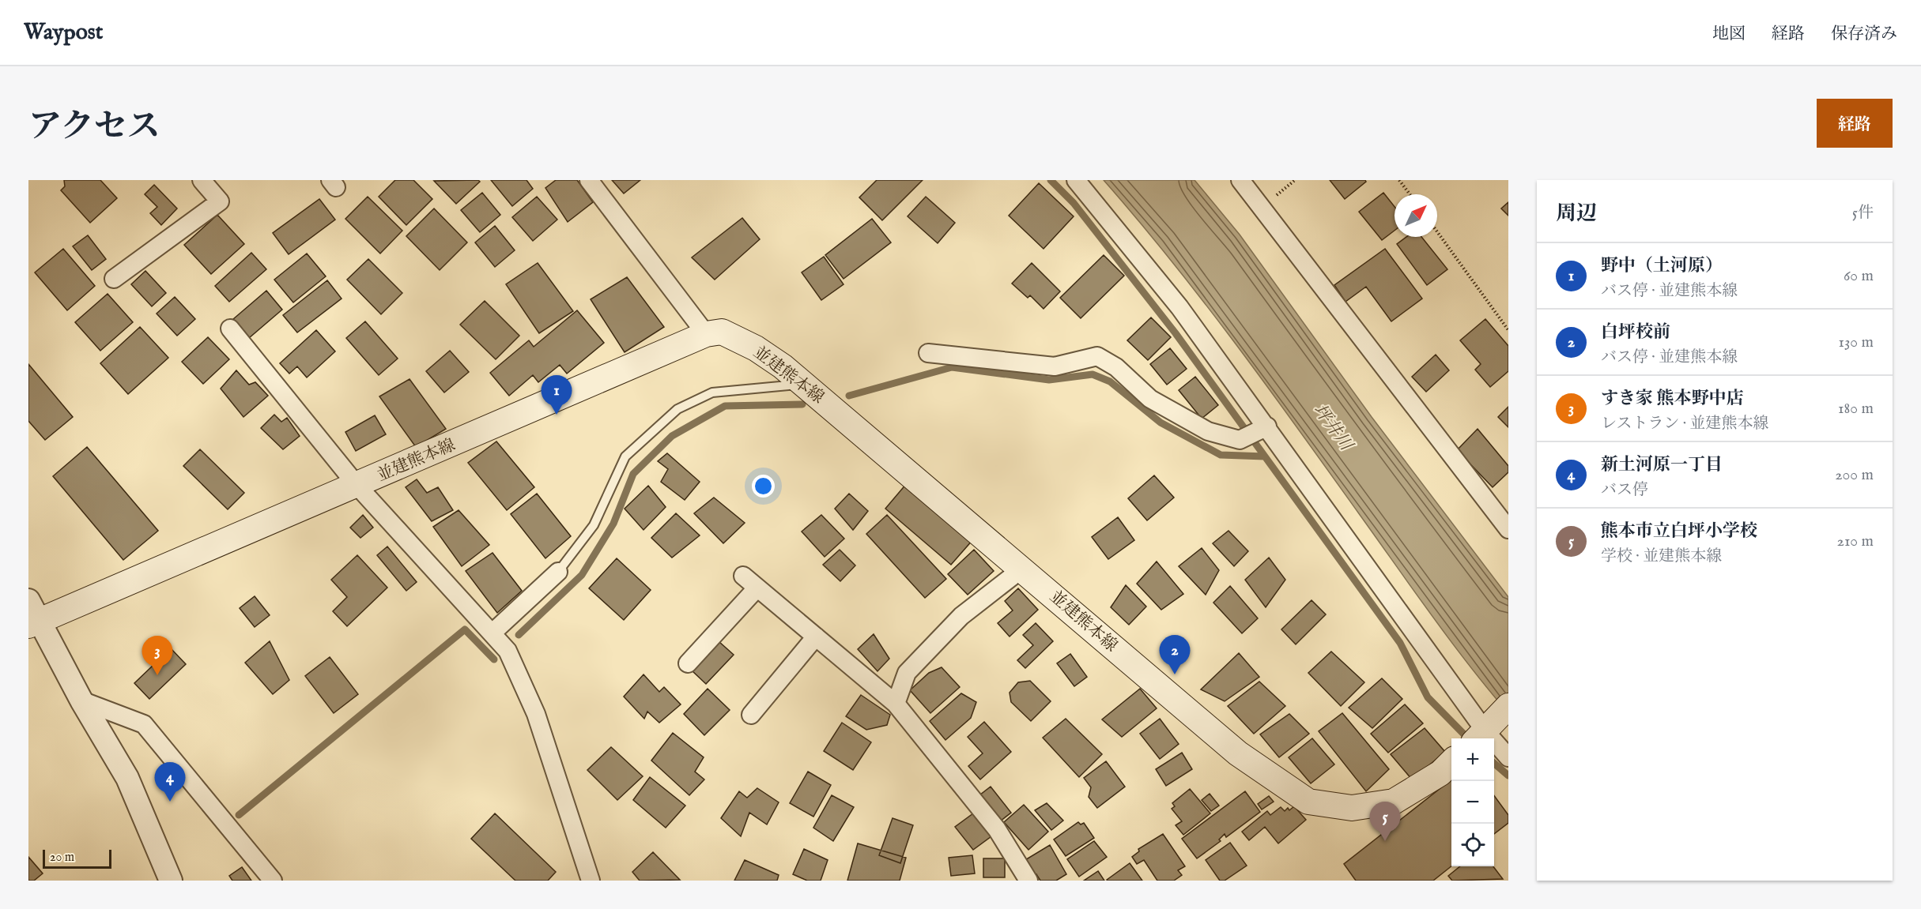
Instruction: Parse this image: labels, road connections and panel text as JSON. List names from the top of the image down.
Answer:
{
  "streets": {
    "main road": ["並建熊本線"]
  },
  "water": ["坪井川"],
  "scale_bar": "20 m",
  "north": "top right",
  "page": {
    "header": "Waypost",
    "nav": ["地図", "経路", "保存済み"],
    "title": "アクセス",
    "buttons": "経路",
    "heading": ["周辺", "5件"],
    "list": [
      {
        "mark": "1",
        "name": "野中（土河原）",
        "note": "バス停 · 並建熊本線",
        "value": "60 m"
      },
      {
        "mark": "2",
        "name": "白坪校前",
        "note": "バス停 · 並建熊本線",
        "value": "130 m"
      },
      {
        "mark": "3",
        "name": "すき家 熊本野中店",
        "note": "レストラン · 並建熊本線",
        "value": "180 m"
      },
      {
        "mark": "4",
        "name": "新土河原一丁目",
        "note": "バス停",
        "value": "200 m"
      },
      {
        "mark": "5",
        "name": "熊本市立白坪小学校",
        "note": "学校 · 並建熊本線",
        "value": "210 m"
      }
    ],
    "pins": [
      "1",
      "2",
      "3",
      "4",
      "5"
    ],
    "map_buttons": ["+", "−"],
    "scale": "20 m"
  }
}
